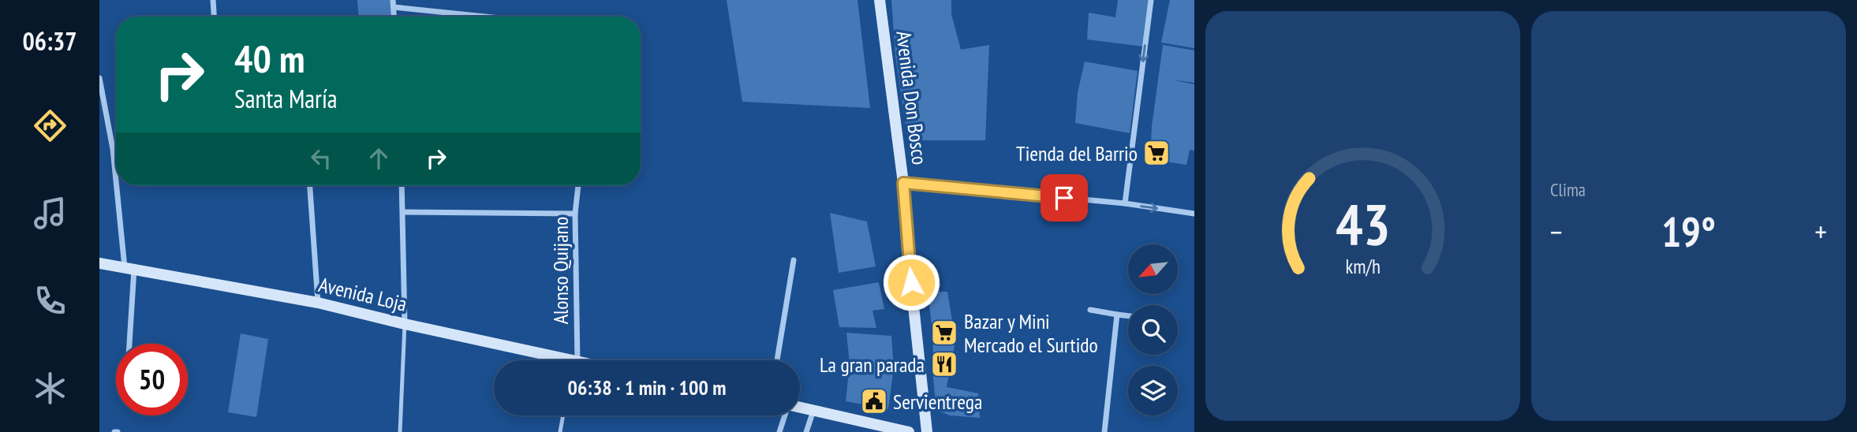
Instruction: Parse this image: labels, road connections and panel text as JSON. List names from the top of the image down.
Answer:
{
  "streets": {
    "main road": ["Avenida Don Bosco", "Avenida Loja"],
    "street": ["Alonso Quijano"]
  },
  "places": {
    "supermarket": ["Tienda del Barrio", "Bazar y Mini Mercado el Surtido"],
    "restaurant": ["La gran parada"],
    "public building": ["Servientrega"]
  },
  "north": "bottom left",
  "page": {
    "tabs": "06:37",
    "tile": "Clima",
    "turn": ["40 m", "Santa María"],
    "heat": ["−", "19°", "+"],
    "limit": "50",
    "trip": "06:38 · 1 min · 100 m",
    "gauge": ["43", "km/h"]
  }
}
